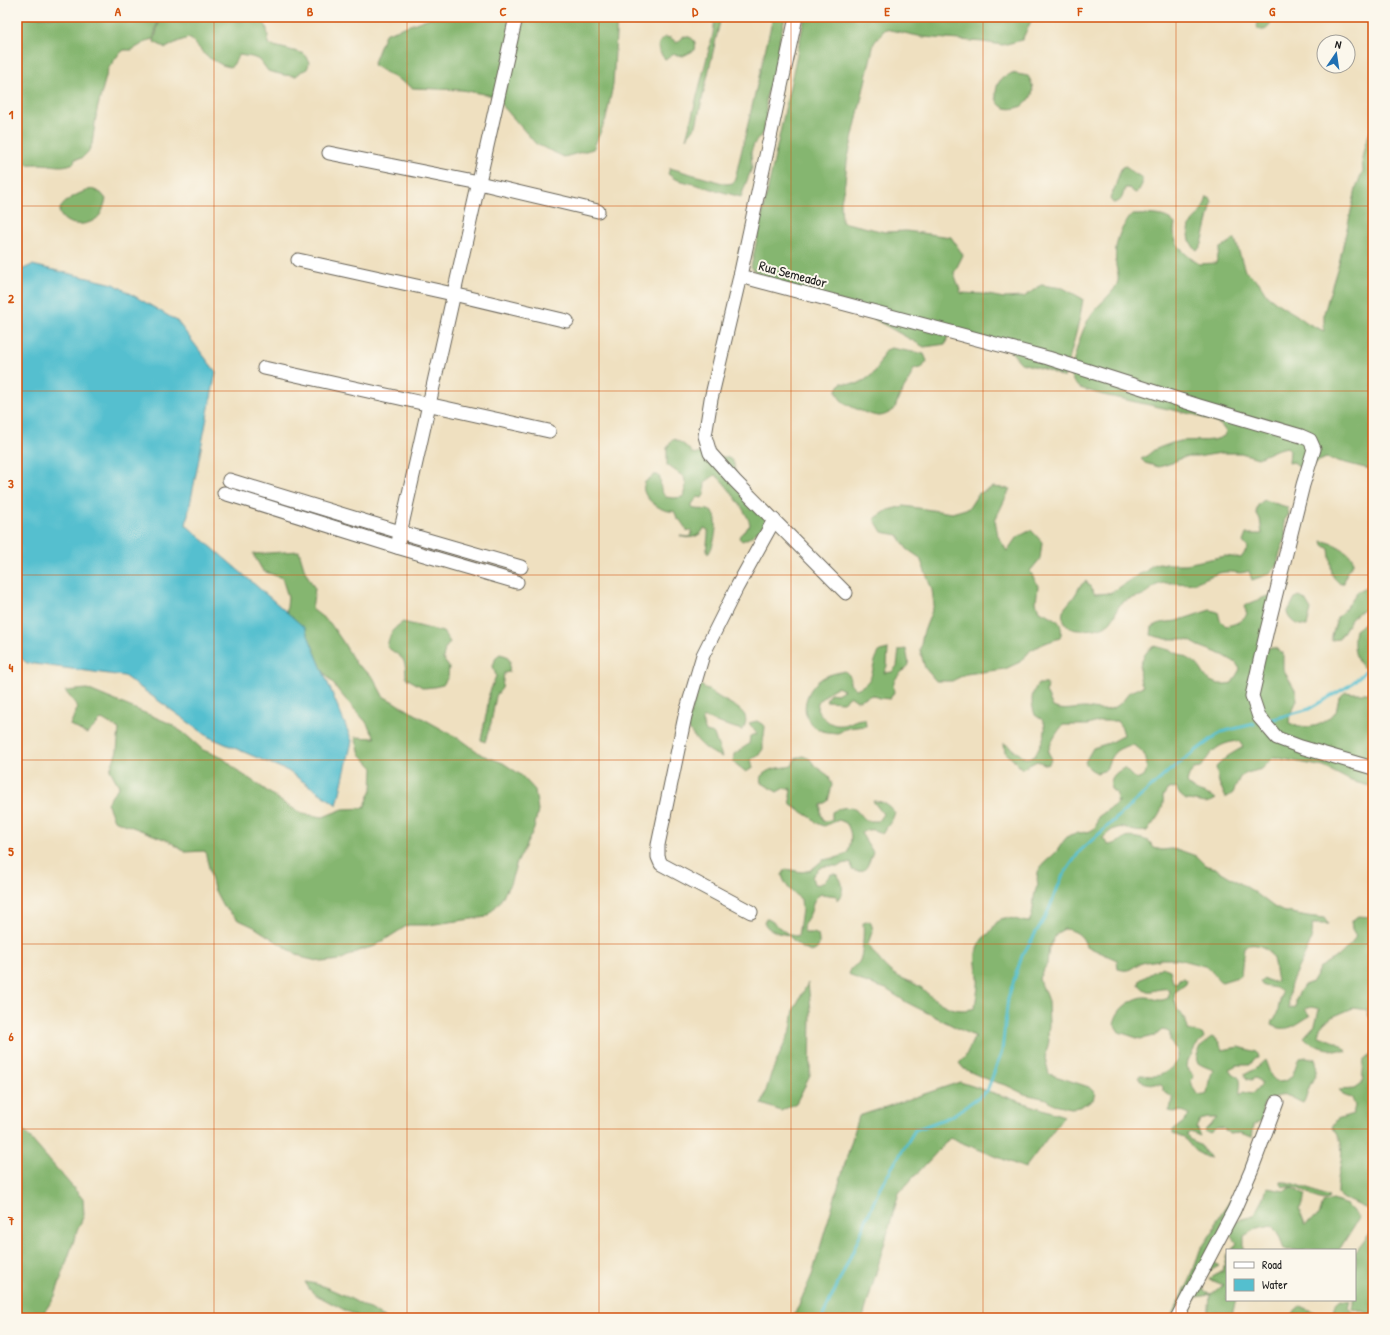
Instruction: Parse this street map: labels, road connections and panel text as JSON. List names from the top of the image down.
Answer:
{
  "streets": {
    "street": ["Rua Semeador"]
  },
  "legend": ["Road", "Water"],
  "north": "top",
  "grid": {
    "columns": [
      "A",
      "B",
      "C",
      "D",
      "E",
      "F",
      "G"
    ],
    "rows": [
      "1",
      "2",
      "3",
      "4",
      "5",
      "6",
      "7"
    ]
  }
}
